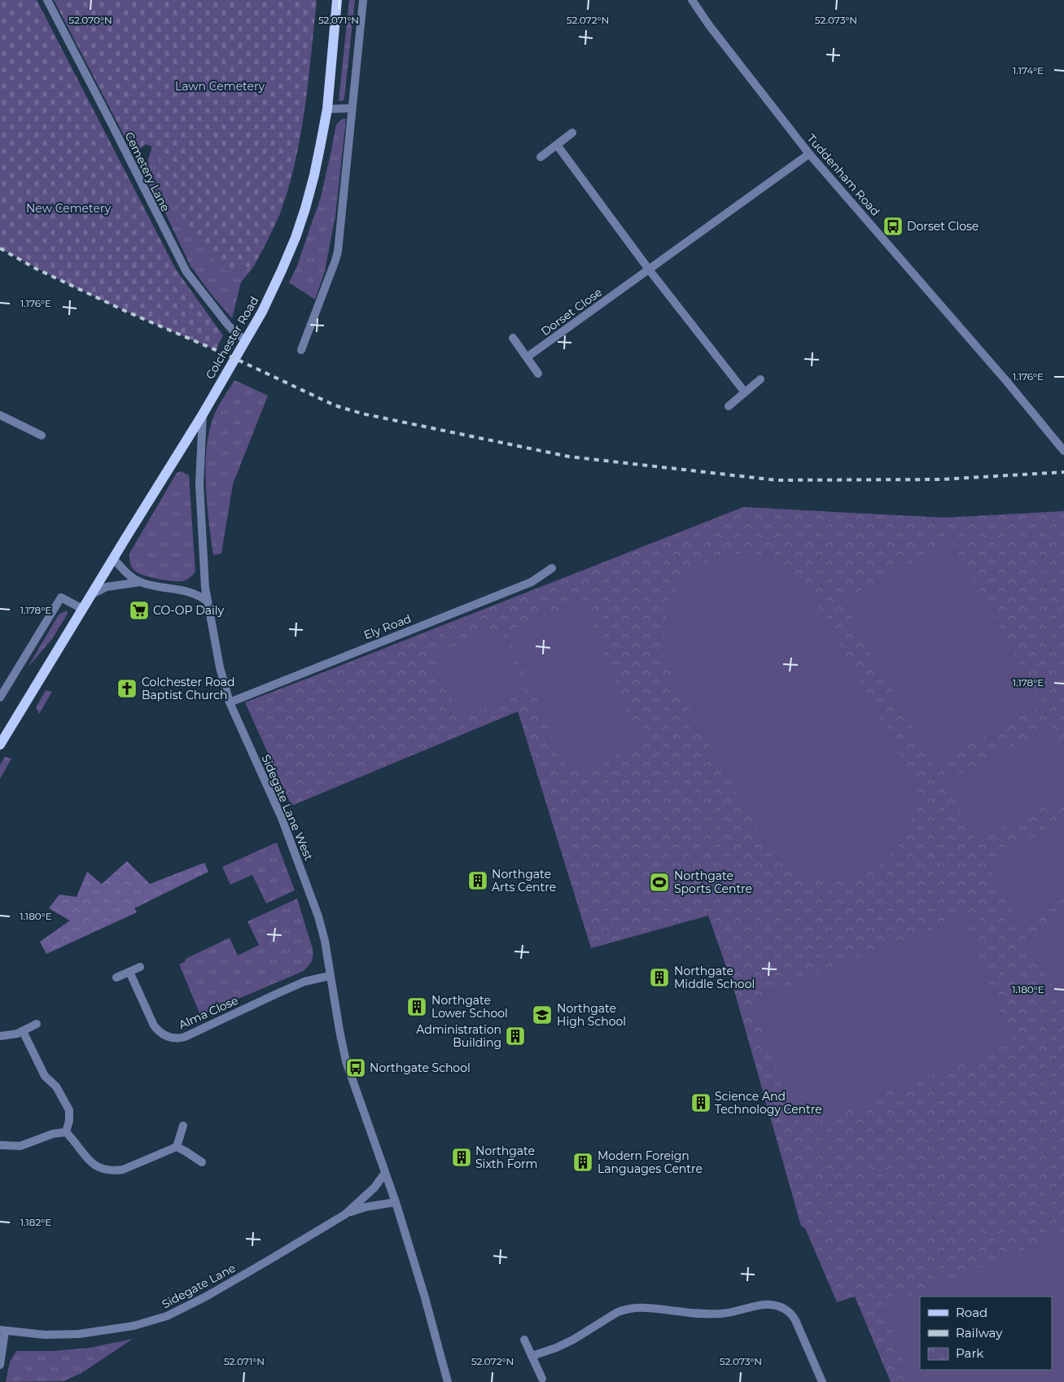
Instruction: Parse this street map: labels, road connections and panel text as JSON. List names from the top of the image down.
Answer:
{
  "streets": {
    "main road": ["Colchester Road"],
    "street": [
      "Cemetery Lane",
      "Tuddenham Road",
      "Dorset Close",
      "Ely Road",
      "Sidegate Lane West",
      "Alma Close",
      "Sidegate Lane"
    ]
  },
  "crossings": [
    ["Cemetery Lane", "Colchester Road"],
    ["Tuddenham Road", "Dorset Close"],
    ["Colchester Road", "Sidegate Lane West"],
    ["Ely Road", "Sidegate Lane West"],
    ["Sidegate Lane West", "Alma Close"],
    ["Sidegate Lane West", "Sidegate Lane"]
  ],
  "parks": ["Lawn Cemetery", "New Cemetery"],
  "places": {
    "bus stop": ["Dorset Close", "Northgate School"],
    "supermarket": ["CO-OP Daily"],
    "church": ["Colchester Road Baptist Church"],
    "building": [
      "Northgate Arts Centre",
      "Northgate Middle School",
      "Northgate Lower School",
      "Administration Building",
      "Science And Technology Centre",
      "Northgate Sixth Form",
      "Modern Foreign Languages Centre"
    ],
    "sports": ["Northgate Sports Centre"],
    "school or university": ["Northgate High School"]
  },
  "legend": ["Road", "Railway", "Park"],
  "coordinates": [
    "52.070°N",
    "52.071°N",
    "52.072°N",
    "52.073°N",
    "1.174°E",
    "1.176°E",
    "1.178°E",
    "1.180°E",
    "1.182°E"
  ]
}
